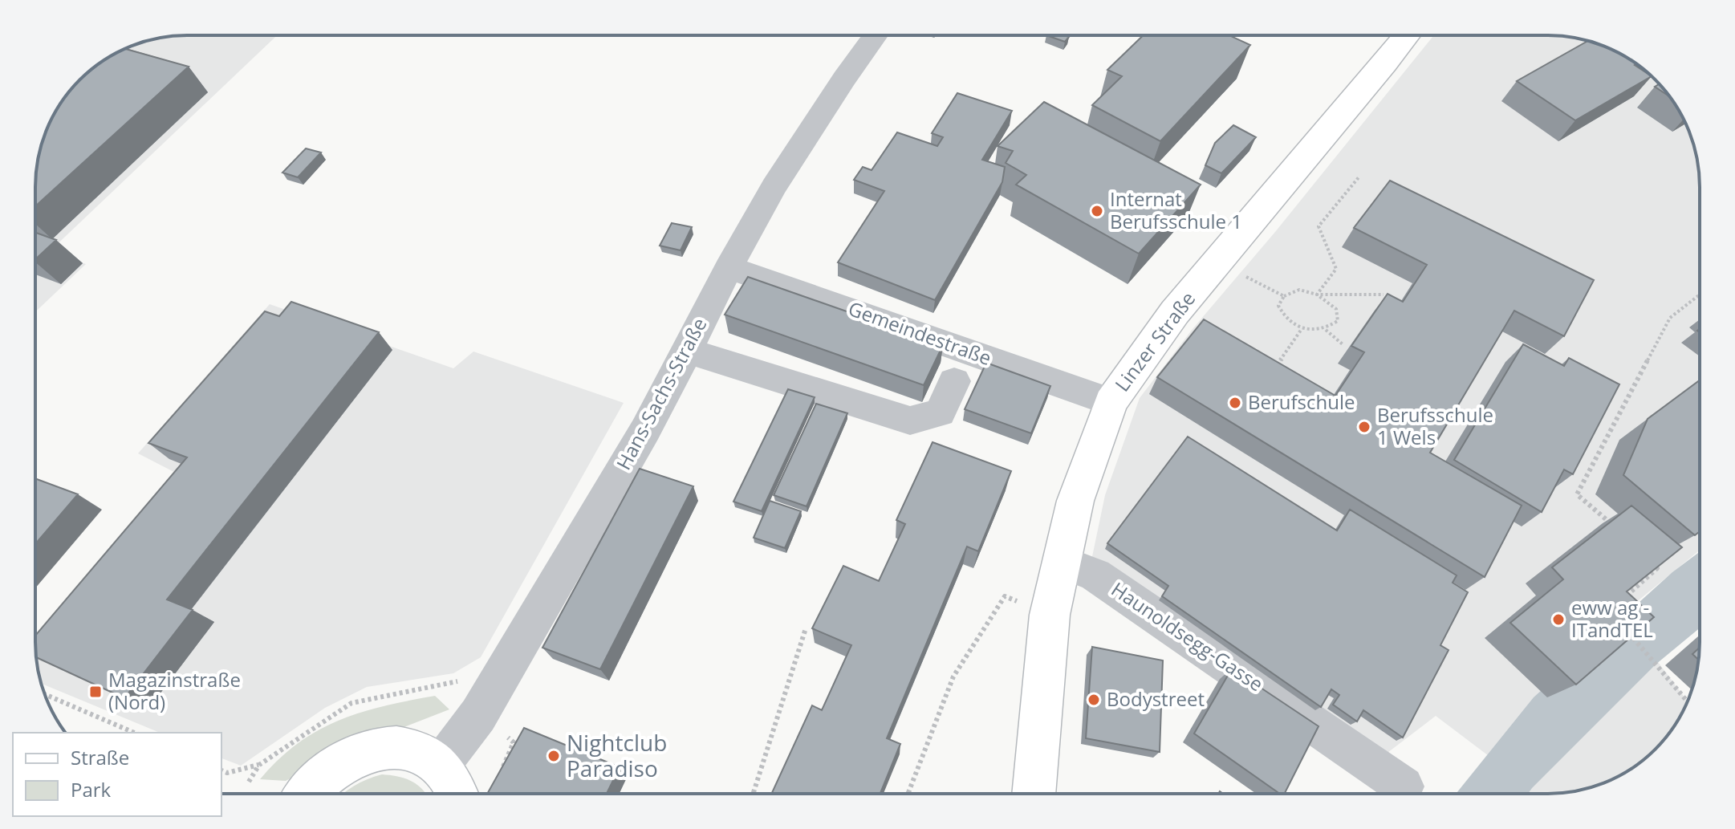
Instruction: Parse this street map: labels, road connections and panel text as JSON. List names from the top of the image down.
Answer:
{
  "streets": {
    "main road": ["Linzer Straße"],
    "street": ["Gemeindestraße", "Hans-Sachs-Straße", "Haunoldsegg-Gasse"]
  },
  "crossings": [
    ["Gemeindestraße", "Linzer Straße"],
    ["Gemeindestraße", "Hans-Sachs-Straße"],
    ["Linzer Straße", "Haunoldsegg-Gasse"]
  ],
  "places": {
    "other": [
      "Internat Berufsschule 1",
      "Berufschule",
      "Berufsschule 1 Wels",
      "eww ag - ITandTEL",
      "Bodystreet",
      "Nightclub Paradiso"
    ],
    "transit": ["Magazinstraße (Nord)"]
  },
  "legend": ["Straße", "Park"]
}
